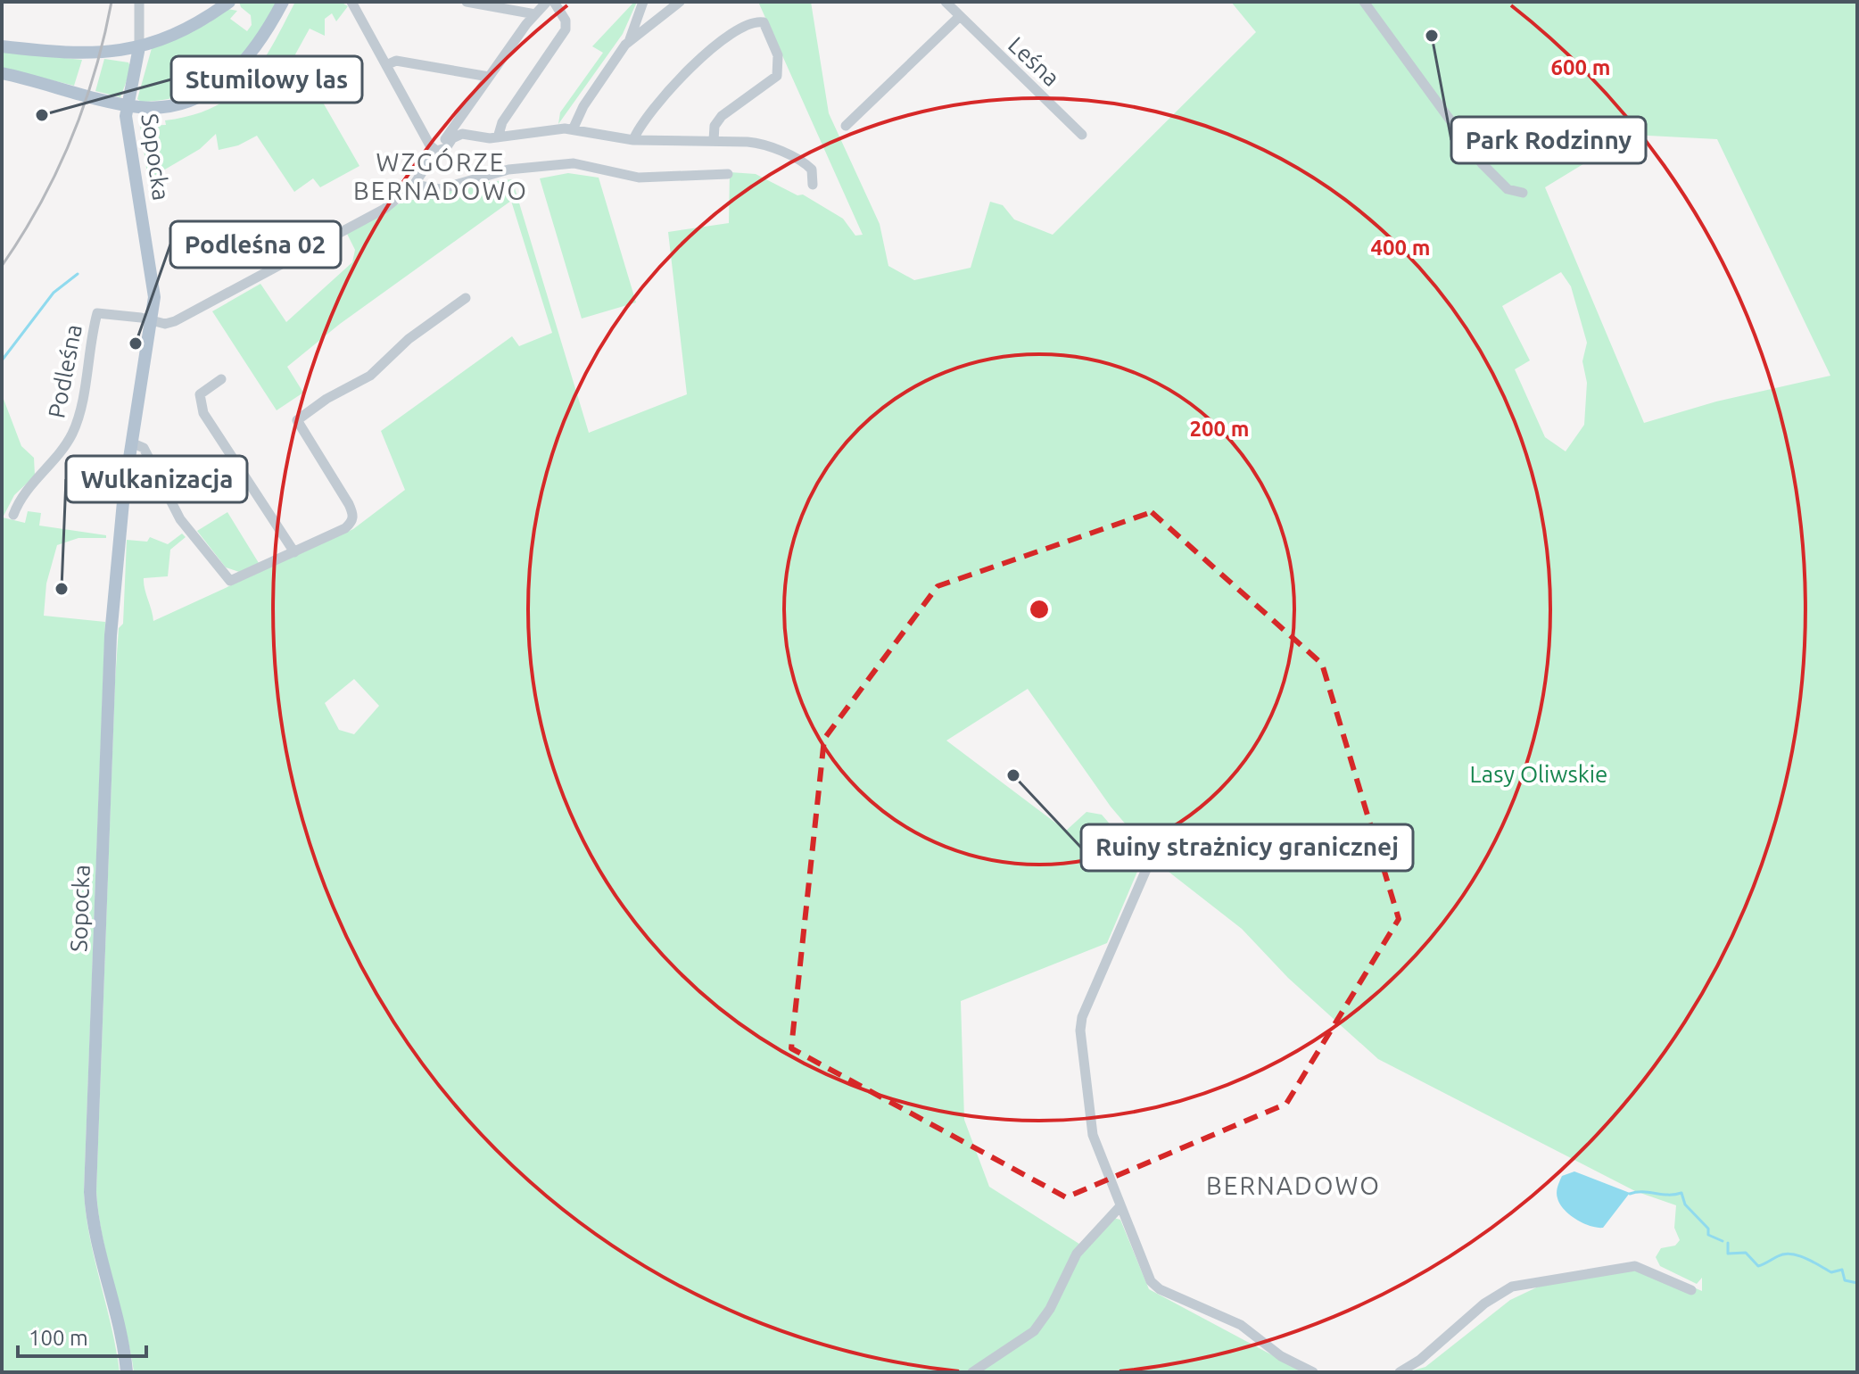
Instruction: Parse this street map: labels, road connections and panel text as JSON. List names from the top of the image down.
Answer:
{
  "streets": {
    "main road": ["Sopocka"],
    "street": ["Leśna", "Podleśna"]
  },
  "crossings": [
    ["Sopocka", "Podleśna"]
  ],
  "districts": ["WZGÓRZE BERNADOWO", "BERNADOWO"],
  "parks": ["Lasy Oliwskie"],
  "places": [
    "Park Rodzinny",
    "Stumilowy las",
    "Podleśna 02",
    "Wulkanizacja",
    "Ruiny strażnicy granicznej"
  ],
  "scale_bar": "100 m",
  "rings": ["600 m", "400 m", "200 m"]
}
